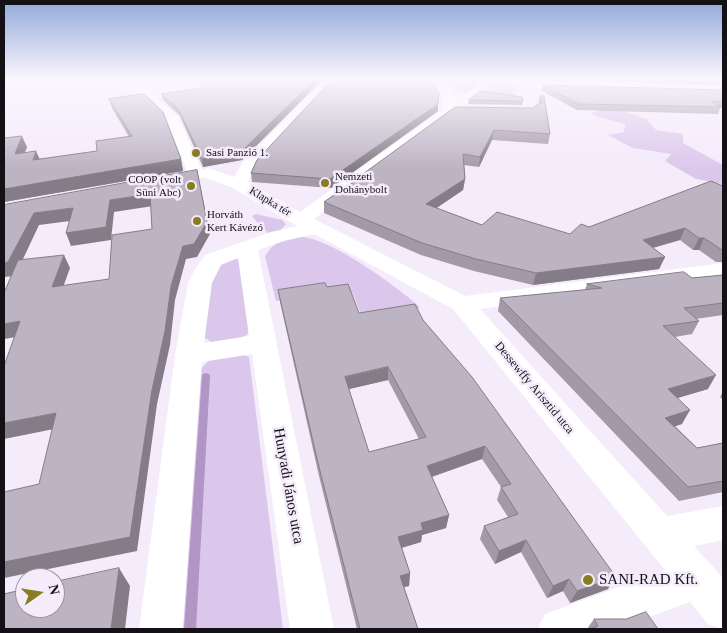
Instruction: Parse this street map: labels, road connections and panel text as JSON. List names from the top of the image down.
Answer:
{
  "streets": {
    "street": ["Klapka tér", "Dessewffy Arisztid utca", "Hunyadi János utca"]
  },
  "crossings": [
    ["Klapka tér", "Dessewffy Arisztid utca"]
  ],
  "places": [
    "Sasi Panzió 1.",
    "Nemzeti Dohánybolt",
    "COOP (volt Süni Abc)",
    "Horváth Kert Kávézó",
    "SANI-RAD Kft."
  ],
  "north": "right"
}
